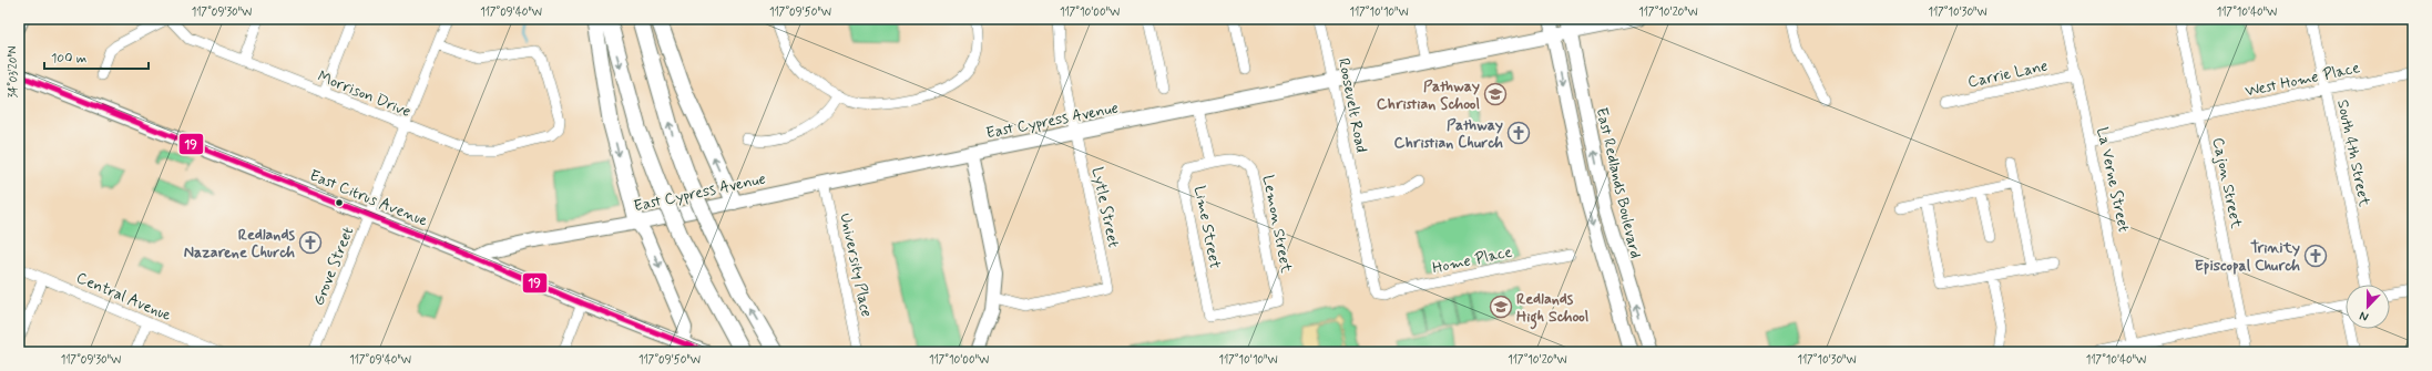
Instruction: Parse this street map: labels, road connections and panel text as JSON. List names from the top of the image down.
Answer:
{
  "streets": {
    "main road": ["East Cypress Avenue", "East Redlands Boulevard", "East Citrus Avenue"],
    "street": [
      "Carrie Lane",
      "West Home Place",
      "Morrison Drive",
      "Roosevelt Road",
      "South 4th Street",
      "La Verne Street",
      "Cajon Street",
      "Lytle Street",
      "Lemon Street",
      "Lime Street",
      "Home Place",
      "University Place",
      "Grove Street",
      "Central Avenue"
    ]
  },
  "crossings": [
    ["Carrie Lane", "La Verne Street"],
    ["West Home Place", "South 4th Street"],
    ["West Home Place", "La Verne Street"],
    ["West Home Place", "Cajon Street"],
    ["Morrison Drive", "Grove Street"],
    ["Roosevelt Road", "East Cypress Avenue"],
    ["Roosevelt Road", "Home Place"],
    ["East Cypress Avenue", "East Redlands Boulevard"],
    ["East Cypress Avenue", "East Citrus Avenue"],
    ["East Cypress Avenue", "Lytle Street"],
    ["East Cypress Avenue", "Lime Street"],
    ["East Cypress Avenue", "University Place"],
    ["East Citrus Avenue", "Grove Street"],
    ["Lemon Street", "Lime Street"]
  ],
  "places": {
    "school or university": ["Pathway Christian School", "Redlands High School"],
    "church": ["Pathway Christian Church", "Redlands Nazarene Church", "Trinity Episcopal Church"]
  },
  "lines": ["transit line 19"],
  "scale_bar": "100 m",
  "north": "bottom",
  "coordinates": [
    "117°09'30\"W",
    "117°09'40\"W",
    "117°09'50\"W",
    "117°10'00\"W",
    "117°10'10\"W",
    "117°10'20\"W",
    "117°10'30\"W",
    "117°10'40\"W",
    "34°03'20\"N"
  ]
}
